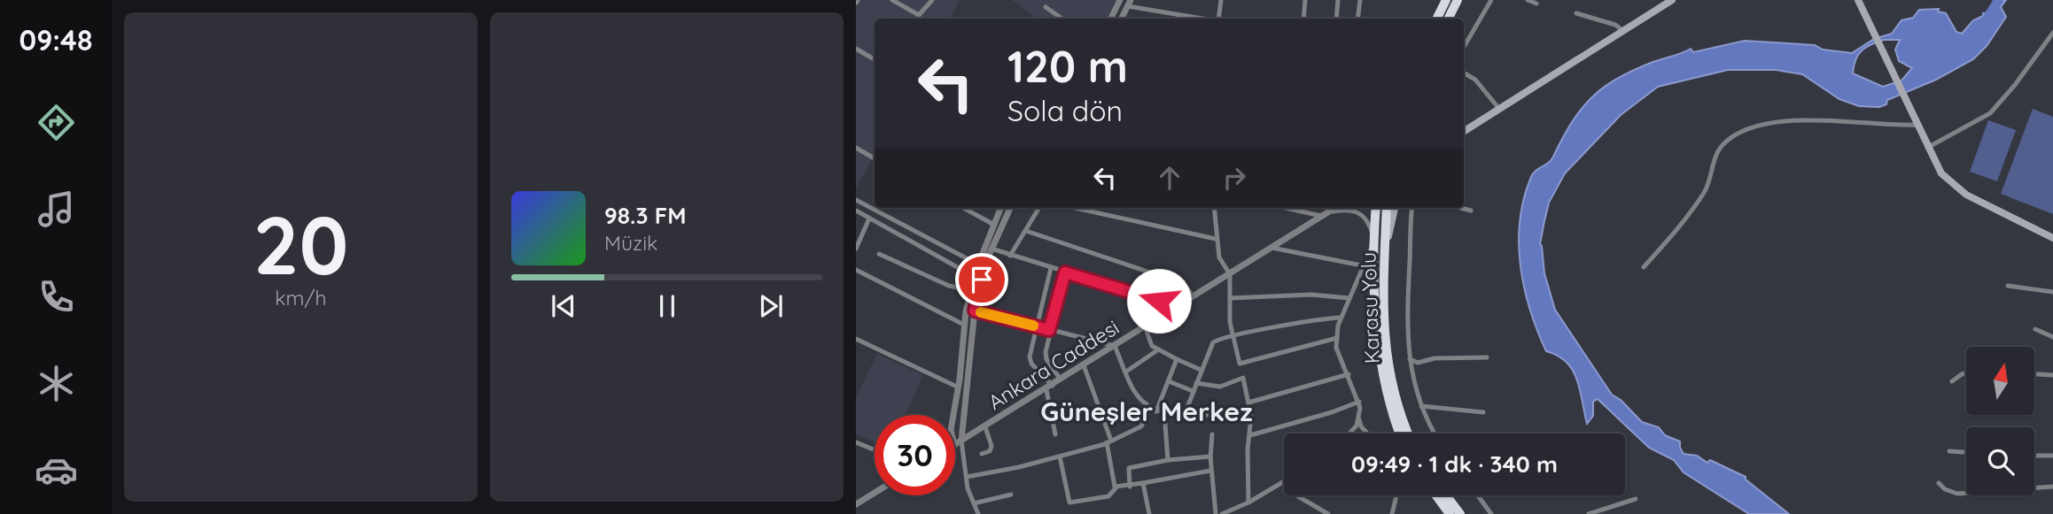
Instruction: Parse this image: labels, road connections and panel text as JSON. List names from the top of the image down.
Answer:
{
  "streets": {
    "highway": ["Karasu Yolu"],
    "street": ["Ankara Caddesi"]
  },
  "districts": ["Güneşler Merkez"],
  "north": "top",
  "page": {
    "tabs": "09:48",
    "tile": ["20", "km/h"],
    "turn": ["120 m", "Sola dön"],
    "song": ["98.3 FM", "Müzik"],
    "limit": "30",
    "trip": "09:49 · 1 dk · 340 m"
  }
}
